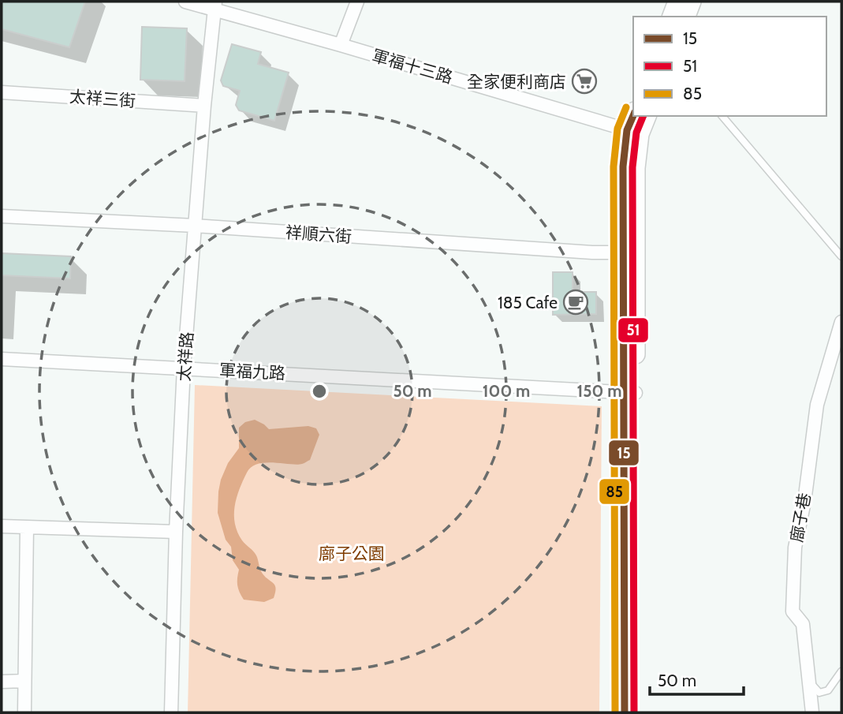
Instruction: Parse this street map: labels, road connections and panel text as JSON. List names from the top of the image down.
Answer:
{
  "streets": {
    "street": [
      "軍福十三路",
      "太祥三街",
      "祥順六街",
      "太祥路",
      "軍福九路",
      "廍子巷"
    ]
  },
  "crossings": [
    ["軍福十三路", "太祥路"],
    ["太祥三街", "太祥路"],
    ["祥順六街", "太祥路"],
    ["太祥路", "軍福九路"]
  ],
  "parks": ["廍子公園"],
  "places": {
    "supermarket": ["全家便利商店"],
    "cafe": ["185 Cafe"]
  },
  "lines": ["transit line 85", "transit line 15", "transit line 51"],
  "legend": ["15", "51", "85"],
  "scale_bar": "50 m",
  "rings": ["50 m", "100 m", "150 m"]
}
